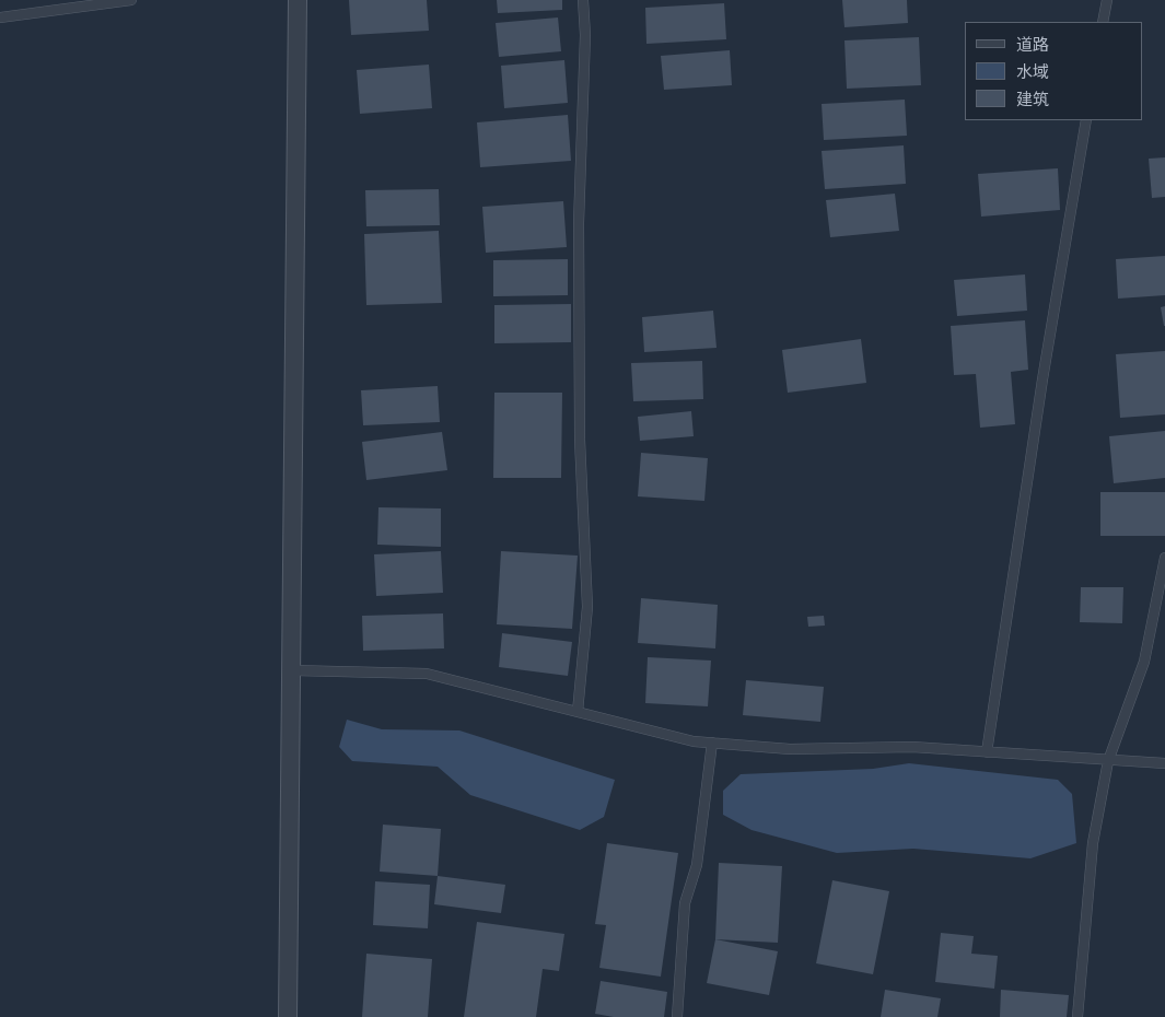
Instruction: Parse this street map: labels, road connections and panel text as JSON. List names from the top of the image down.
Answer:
{
  "legend": ["道路", "水域", "建筑"]
}
